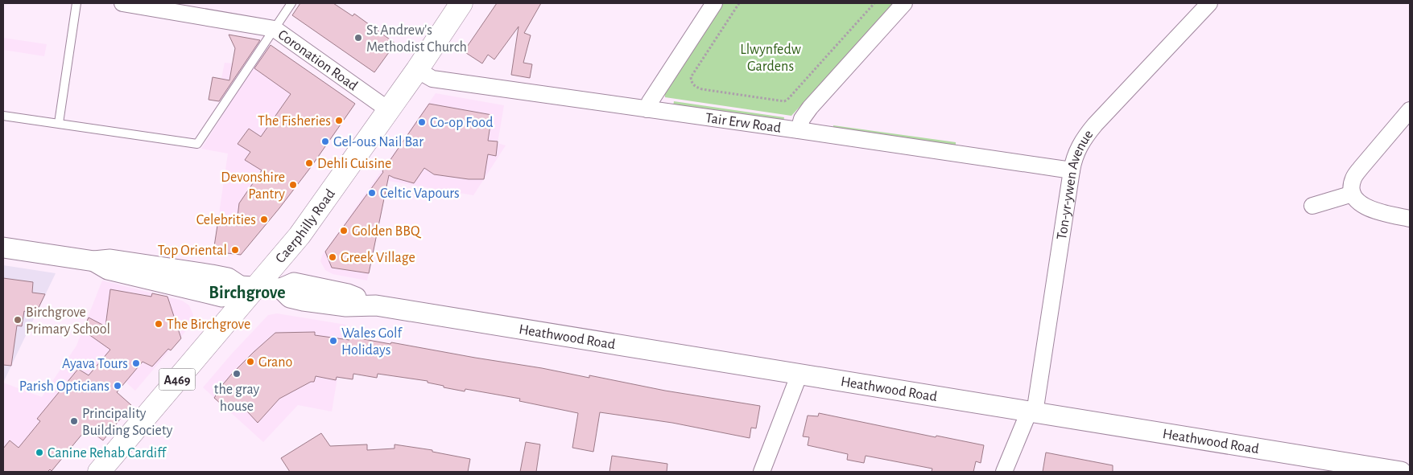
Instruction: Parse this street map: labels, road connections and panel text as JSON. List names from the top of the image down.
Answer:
{
  "streets": {
    "main road": ["Caerphilly Road", "A469"],
    "street": [
      "Coronation Road",
      "Tair Erw Road",
      "Ton-yr-ywen Avenue",
      "Heathwood Road"
    ]
  },
  "crossings": [
    ["Coronation Road", "Caerphilly Road"],
    ["Tair Erw Road", "Ton-yr-ywen Avenue"],
    ["Tair Erw Road", "Caerphilly Road"],
    ["Ton-yr-ywen Avenue", "Heathwood Road"],
    ["Caerphilly Road", "Heathwood Road"]
  ],
  "districts": ["Birchgrove"],
  "parks": ["Llwynfedw Gardens"],
  "places": [
    "St Andrew's Methodist Church",
    "The Fisheries",
    "Co-op Food",
    "Gel-ous Nail Bar",
    "Dehli Cuisine",
    "Devonshire Pantry",
    "Celtic Vapours",
    "Celebrities",
    "Golden BBQ",
    "Top Oriental",
    "Greek Village",
    "Birchgrove Primary School",
    "The Birchgrove",
    "Wales Golf Holidays",
    "Grano",
    "Ayava Tours",
    "the gray house",
    "Parish Opticians",
    "Principality Building Society",
    "Canine Rehab Cardiff"
  ]
}
